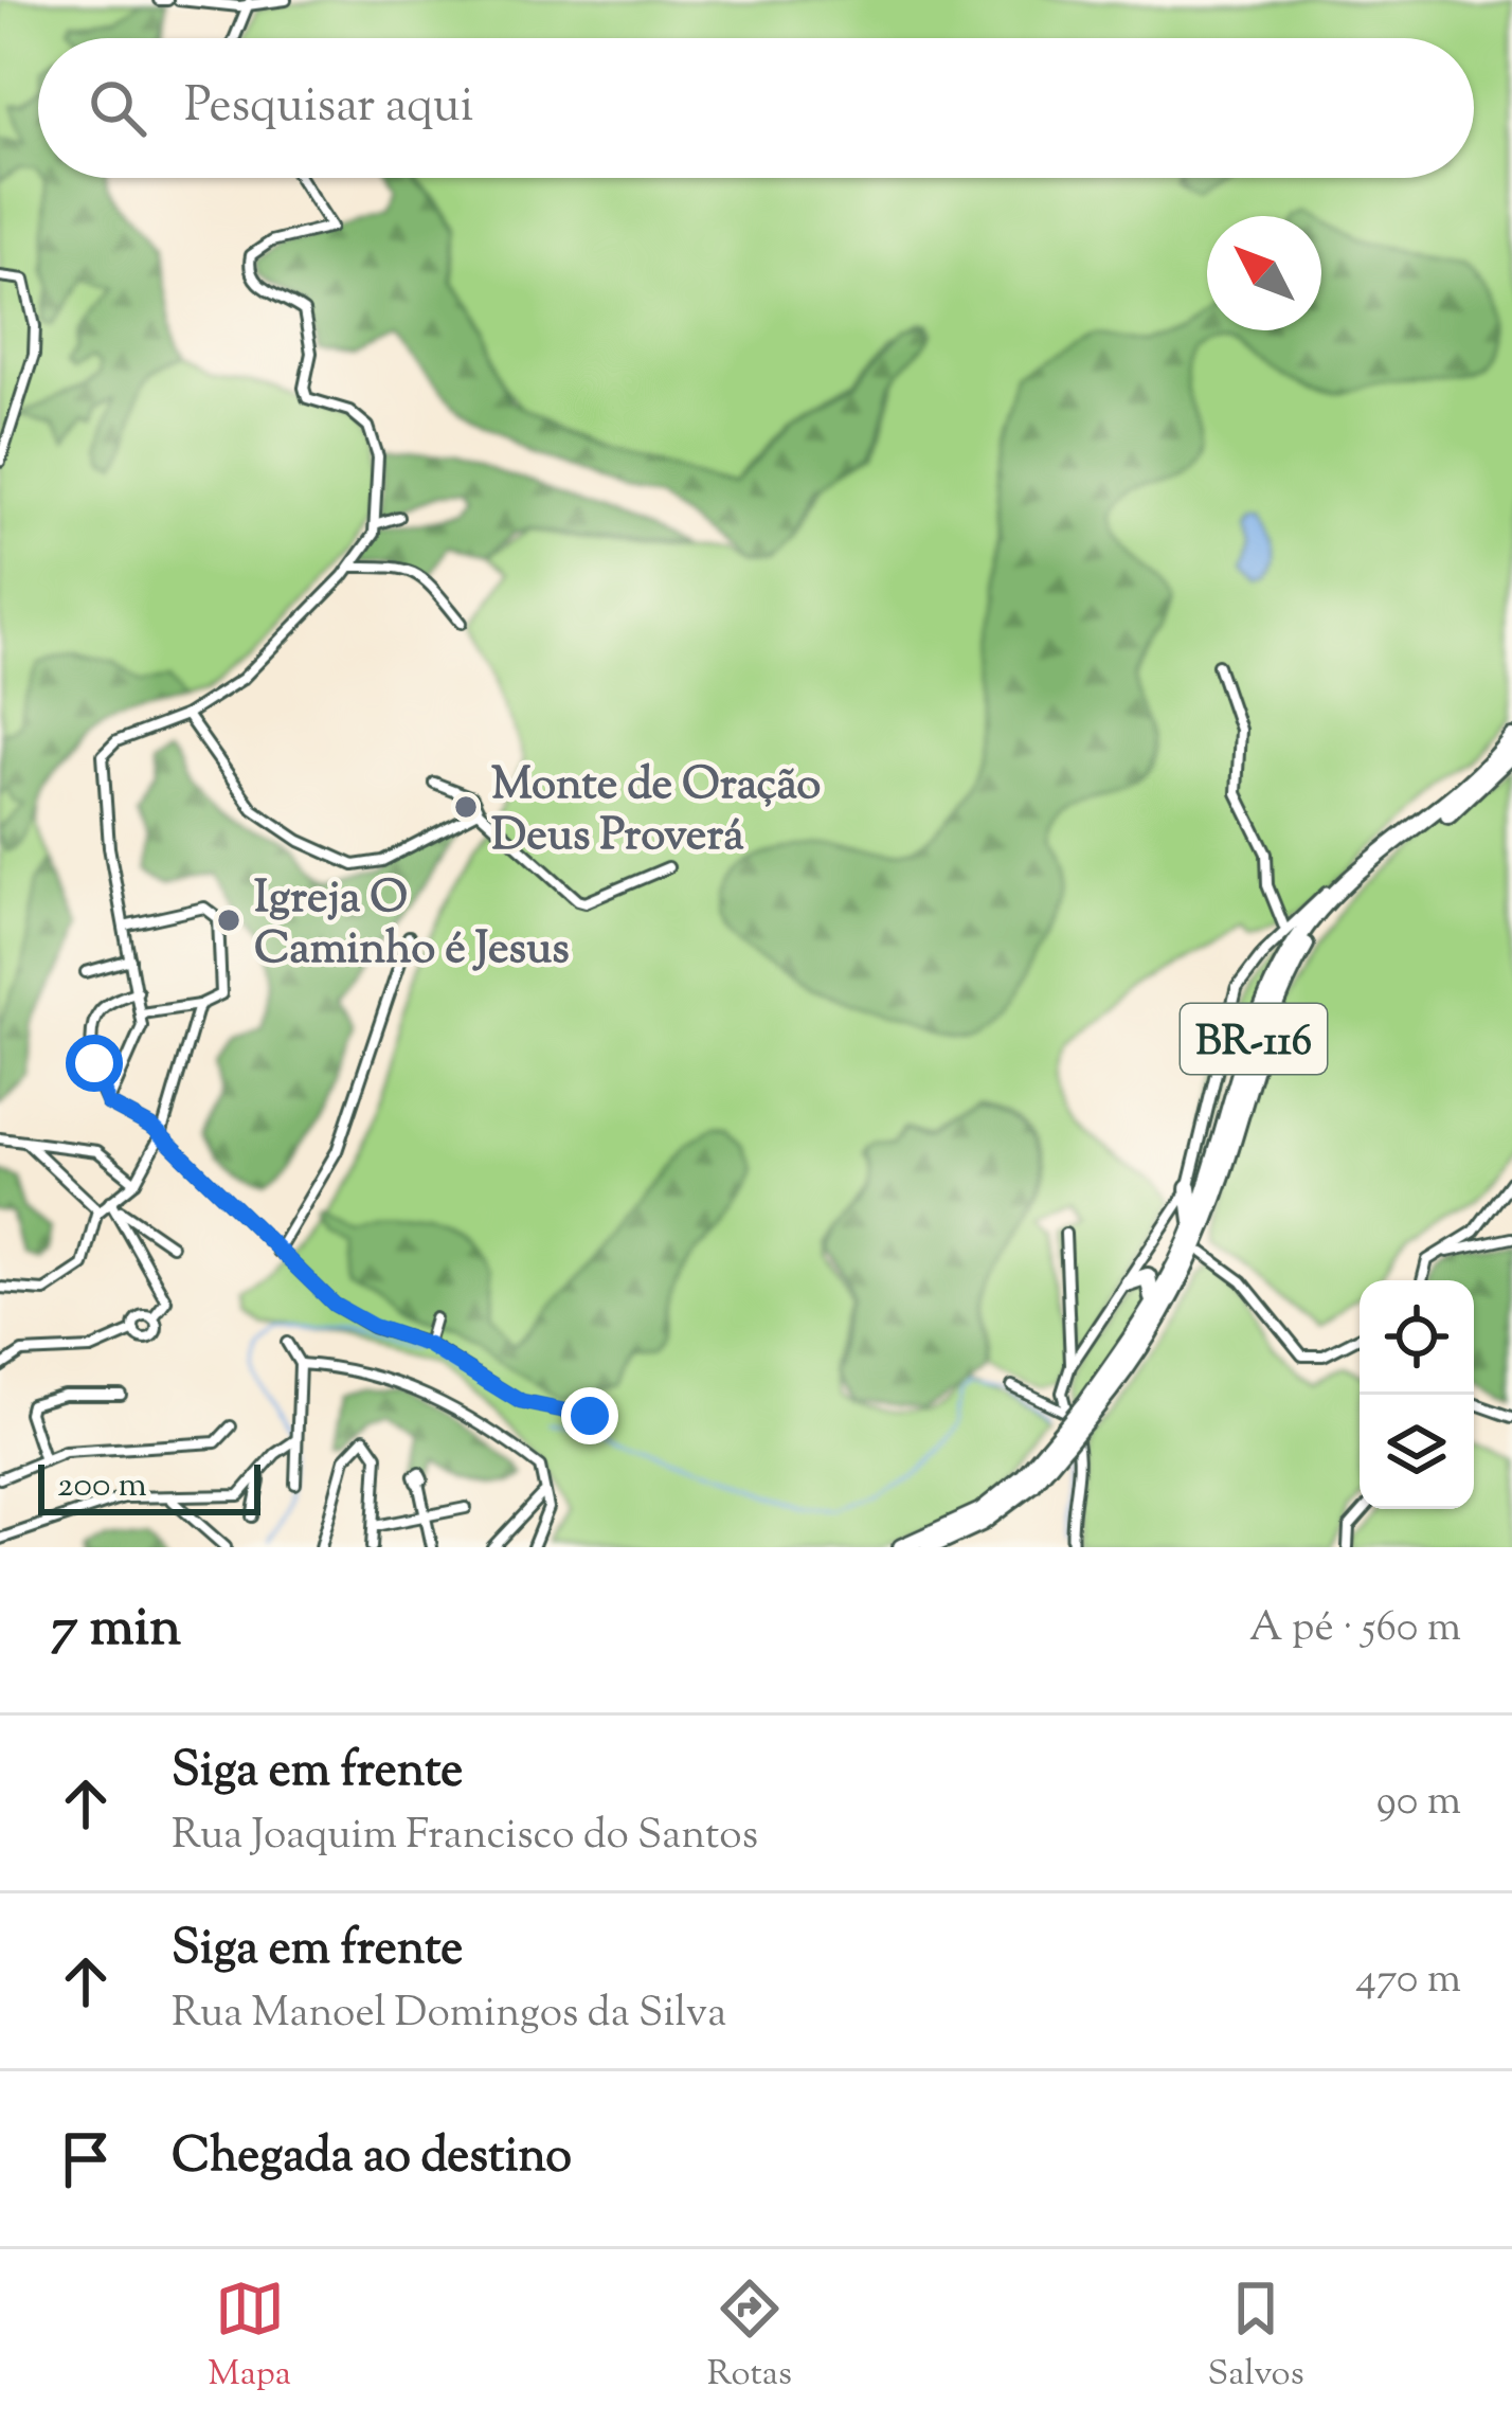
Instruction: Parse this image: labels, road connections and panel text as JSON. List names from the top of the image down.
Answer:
{
  "streets": {
    "highway": ["BR-116"]
  },
  "places": ["Monte de Oração Deus Proverá", "Igreja O Caminho é Jesus"],
  "scale_bar": "200 m",
  "north": "top left",
  "page": {
    "search": "Pesquisar aqui",
    "scale": "200 m",
    "heading": ["7 min", "A pé · 560 m"],
    "list": [
      ["Siga em frente", "Rua Joaquim Francisco do Santos", "90 m"],
      ["Siga em frente", "Rua Manoel Domingos da Silva", "470 m"],
      "Chegada ao destino"
    ],
    "nav": ["Mapa", "Rotas", "Salvos"]
  }
}
